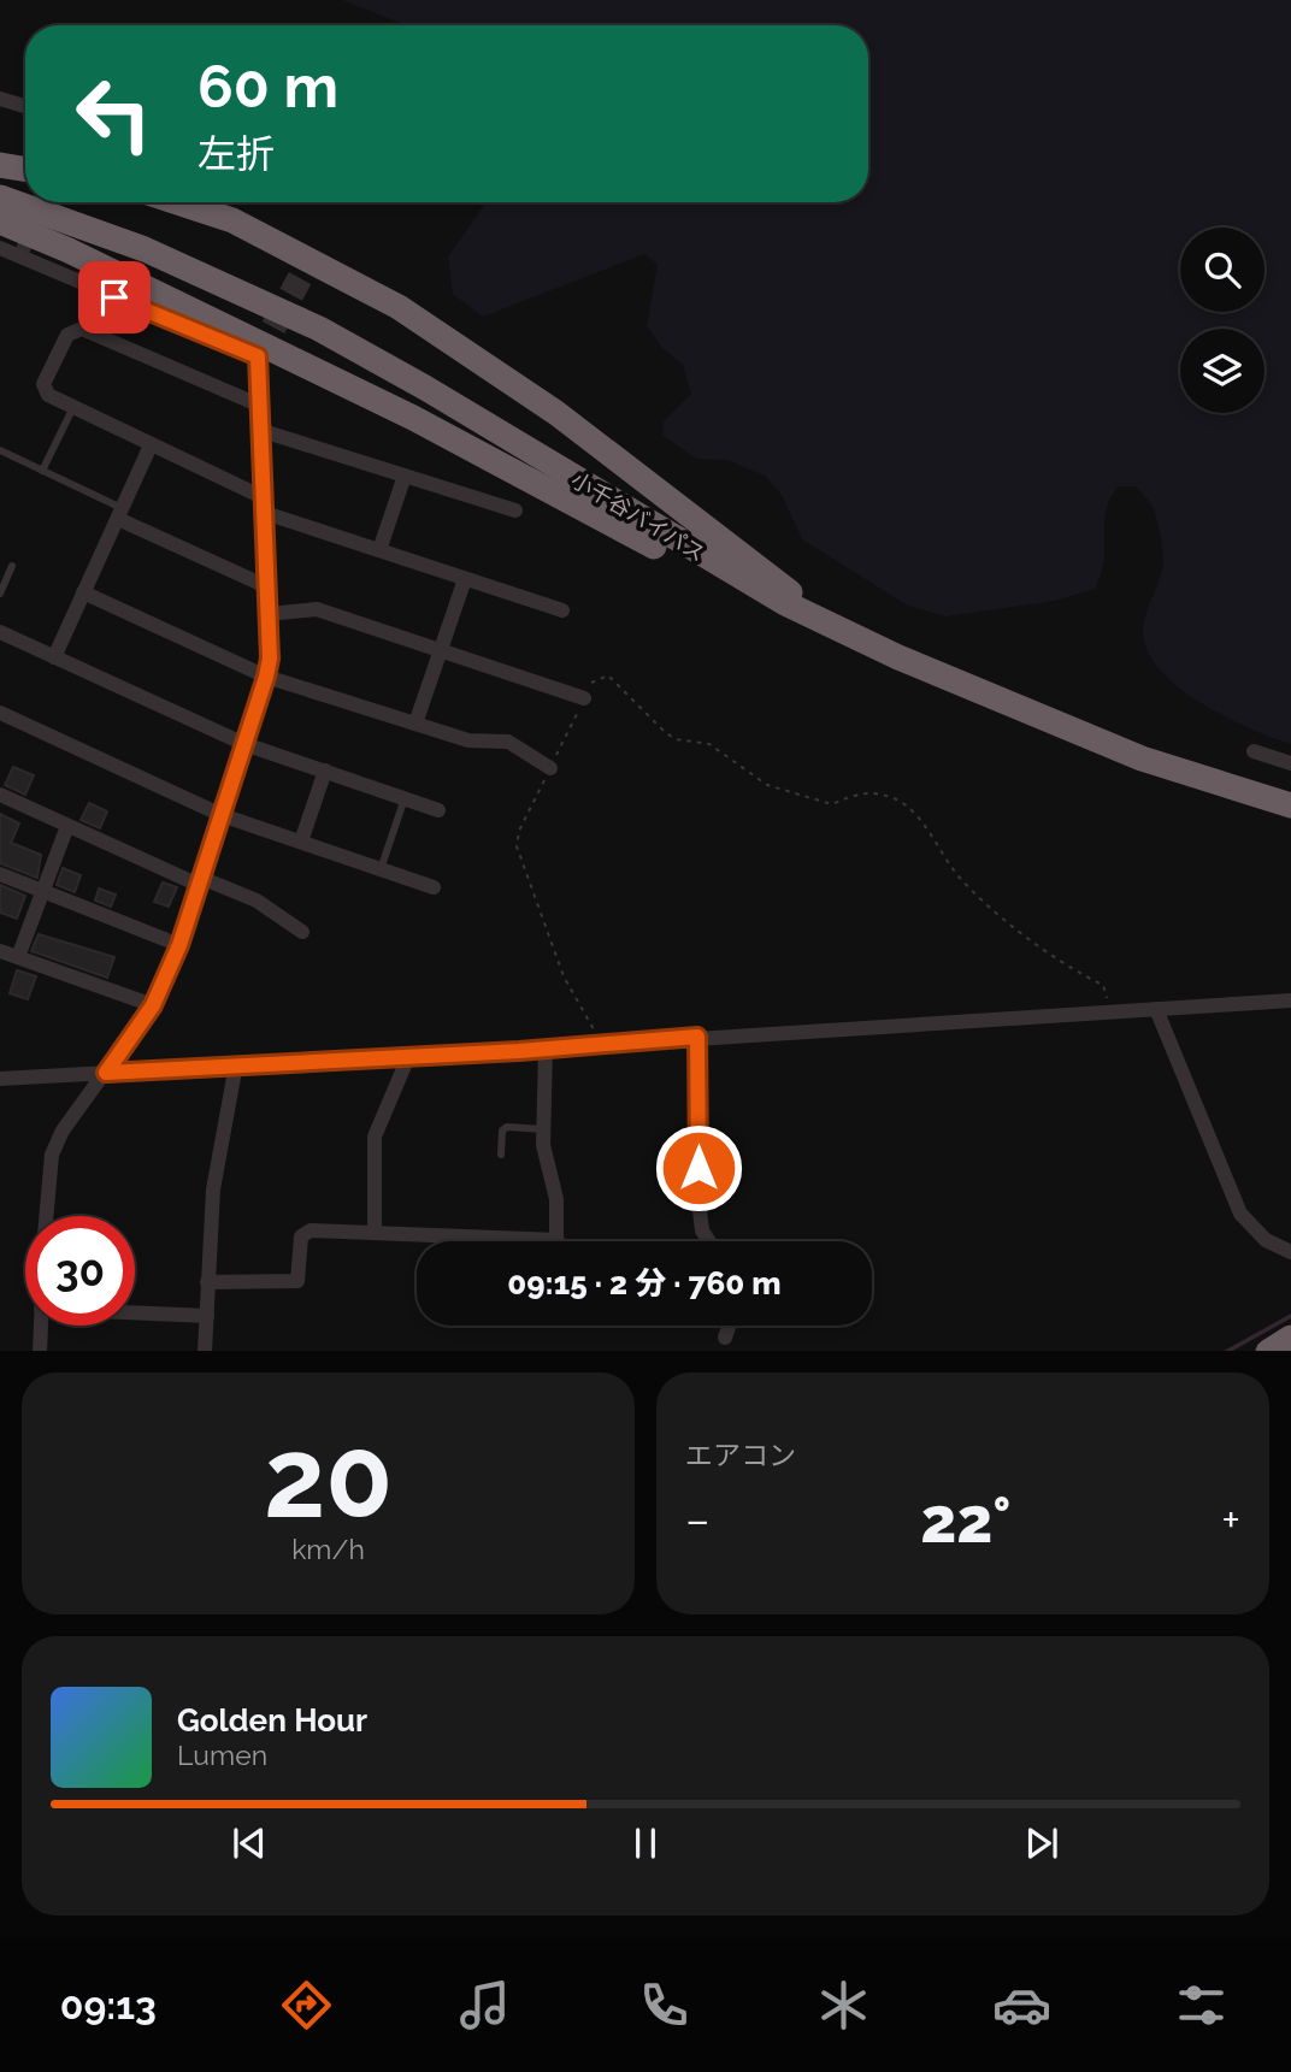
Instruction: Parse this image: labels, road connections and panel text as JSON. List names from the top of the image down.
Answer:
{
  "streets": {
    "highway": ["小千谷バイパス"]
  },
  "page": {
    "turn": ["60 m", "左折"],
    "limit": "30",
    "trip": "09:15 · 2 分 · 760 m",
    "tile": [
      ["20", "km/h"],
      "エアコン"
    ],
    "heat": ["−", "22°", "+"],
    "song": ["Golden Hour", "Lumen"],
    "tabs": "09:13"
  }
}
